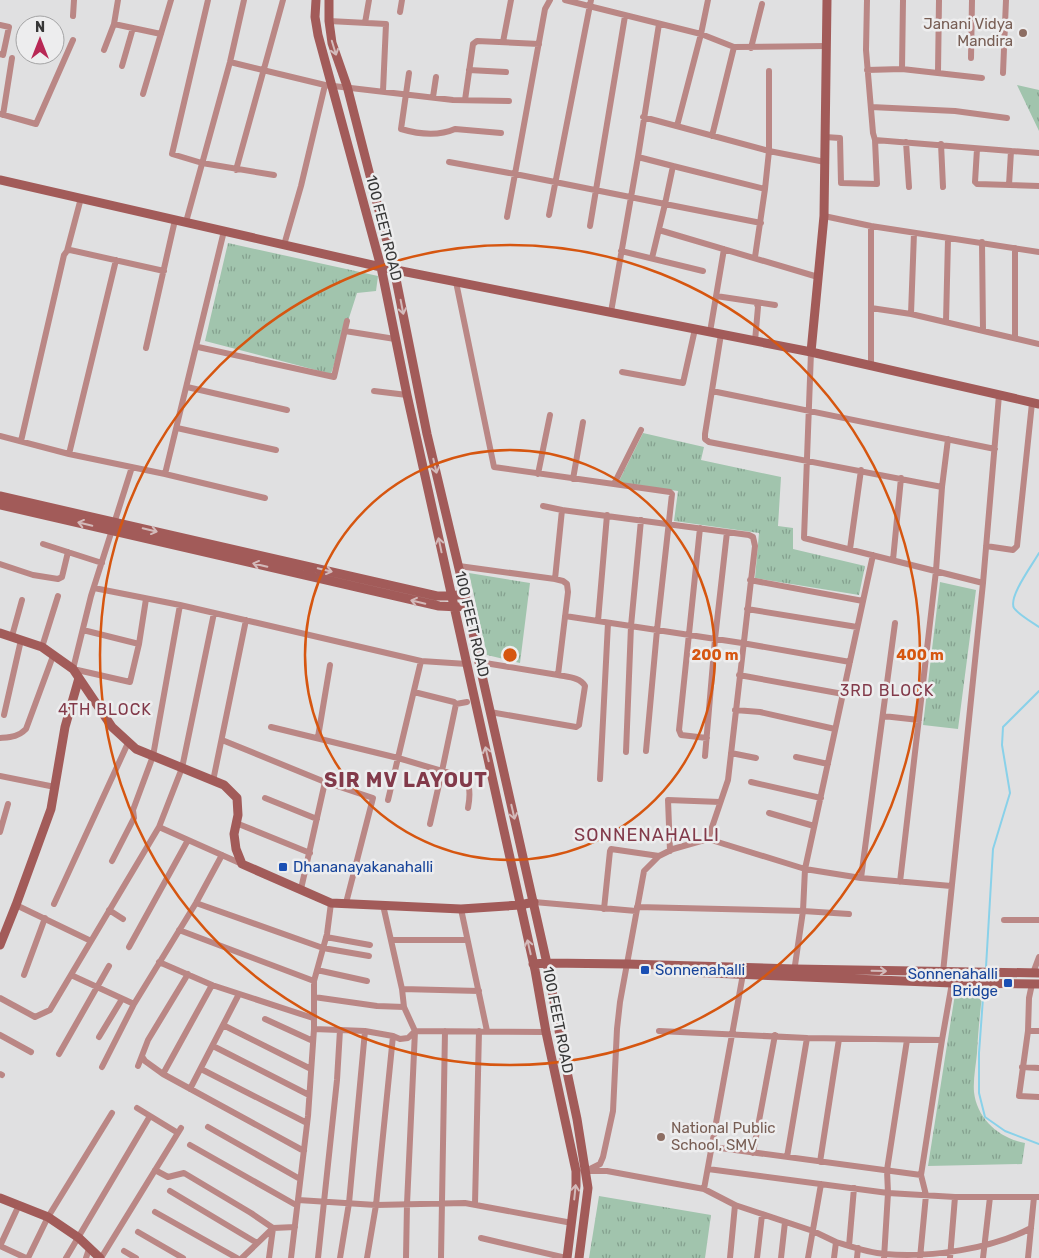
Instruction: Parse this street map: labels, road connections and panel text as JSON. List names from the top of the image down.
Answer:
{
  "streets": {
    "street": ["100 FEET ROAD"]
  },
  "districts": [
    "3RD BLOCK",
    "4TH BLOCK",
    "SIR MV LAYOUT",
    "SONNENAHALLI"
  ],
  "places": {
    "other": ["Janani Vidya Mandira", "National Public School, SMV"],
    "transit": ["Dhananayakanahalli", "Sonnenahalli", "Sonnenahalli Bridge"]
  },
  "north": "top",
  "rings": ["200 m", "400 m"]
}
